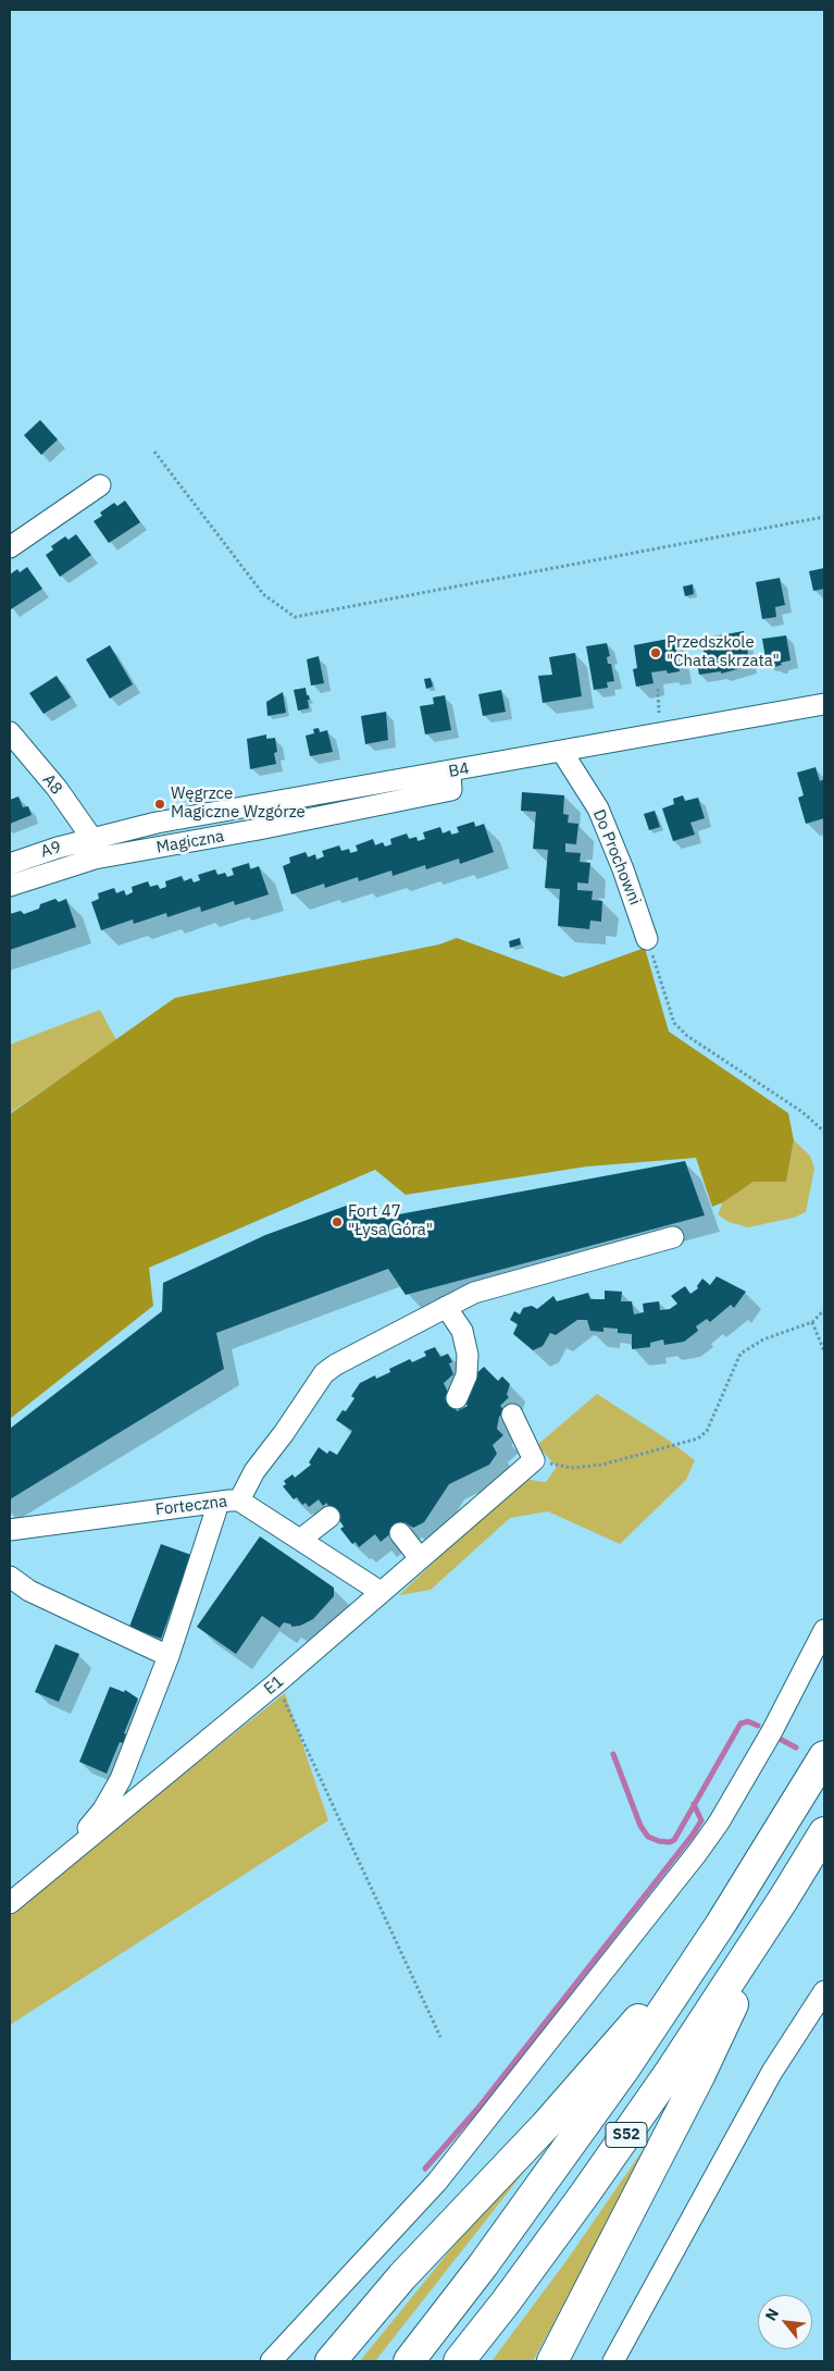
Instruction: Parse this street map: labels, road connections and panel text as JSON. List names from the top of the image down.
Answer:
{
  "streets": {
    "highway": ["S52"],
    "street": [
      "B4",
      "A8",
      "Magiczna",
      "A9",
      "Do Prochowni",
      "Forteczna",
      "E1"
    ]
  },
  "crossings": [
    ["B4", "A8"],
    ["B4", "Magiczna"],
    ["B4", "A9"],
    ["B4", "Do Prochowni"],
    ["A8", "A9"],
    ["Forteczna", "E1"]
  ],
  "places": ["Przedszkole \"Chata skrzata\"", "Węgrzce Magiczne Wzgórze", "Fort 47 \"Łysa Góra\""],
  "north": "top left"
}
